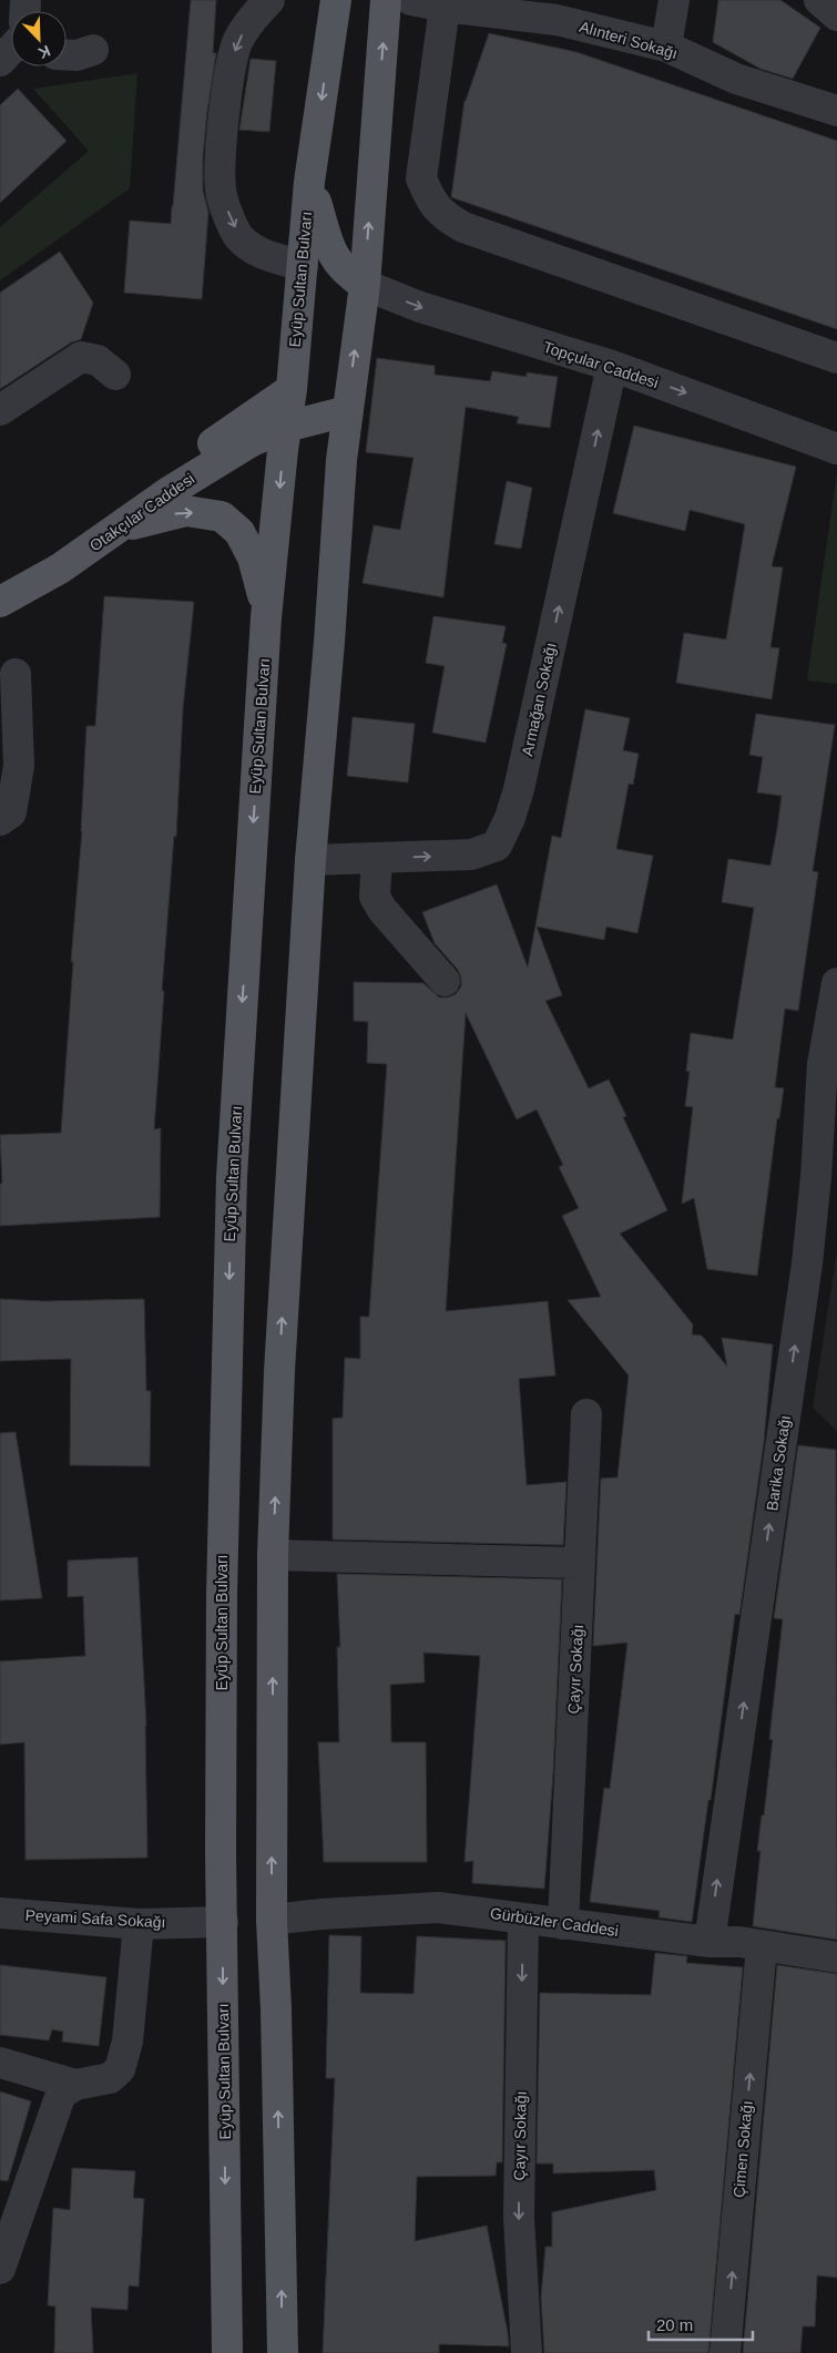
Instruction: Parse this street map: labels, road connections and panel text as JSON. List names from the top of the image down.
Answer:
{
  "streets": {
    "main road": ["Eyüp Sultan Bulvarı", "Otakçılar Caddesi"],
    "street": [
      "Alınteri Sokağı",
      "Topçular Caddesi",
      "Armağan Sokağı",
      "Barika Sokağı",
      "Çayır Sokağı",
      "Peyami Safa Sokağı",
      "Gürbüzler Caddesi",
      "Çimen Sokağı"
    ]
  },
  "crossings": [
    ["Eyüp Sultan Bulvarı", "Otakçılar Caddesi"],
    ["Eyüp Sultan Bulvarı", "Peyami Safa Sokağı"],
    ["Topçular Caddesi", "Armağan Sokağı"],
    ["Barika Sokağı", "Gürbüzler Caddesi"],
    ["Çayır Sokağı", "Gürbüzler Caddesi"],
    ["Gürbüzler Caddesi", "Çimen Sokağı"]
  ],
  "one_way": [
    "Topçular Caddesi",
    "Armağan Sokağı",
    "Barika Sokağı",
    "Çayır Sokağı",
    "Çimen Sokağı"
  ],
  "scale_bar": "20 m",
  "north": "bottom right"
}
